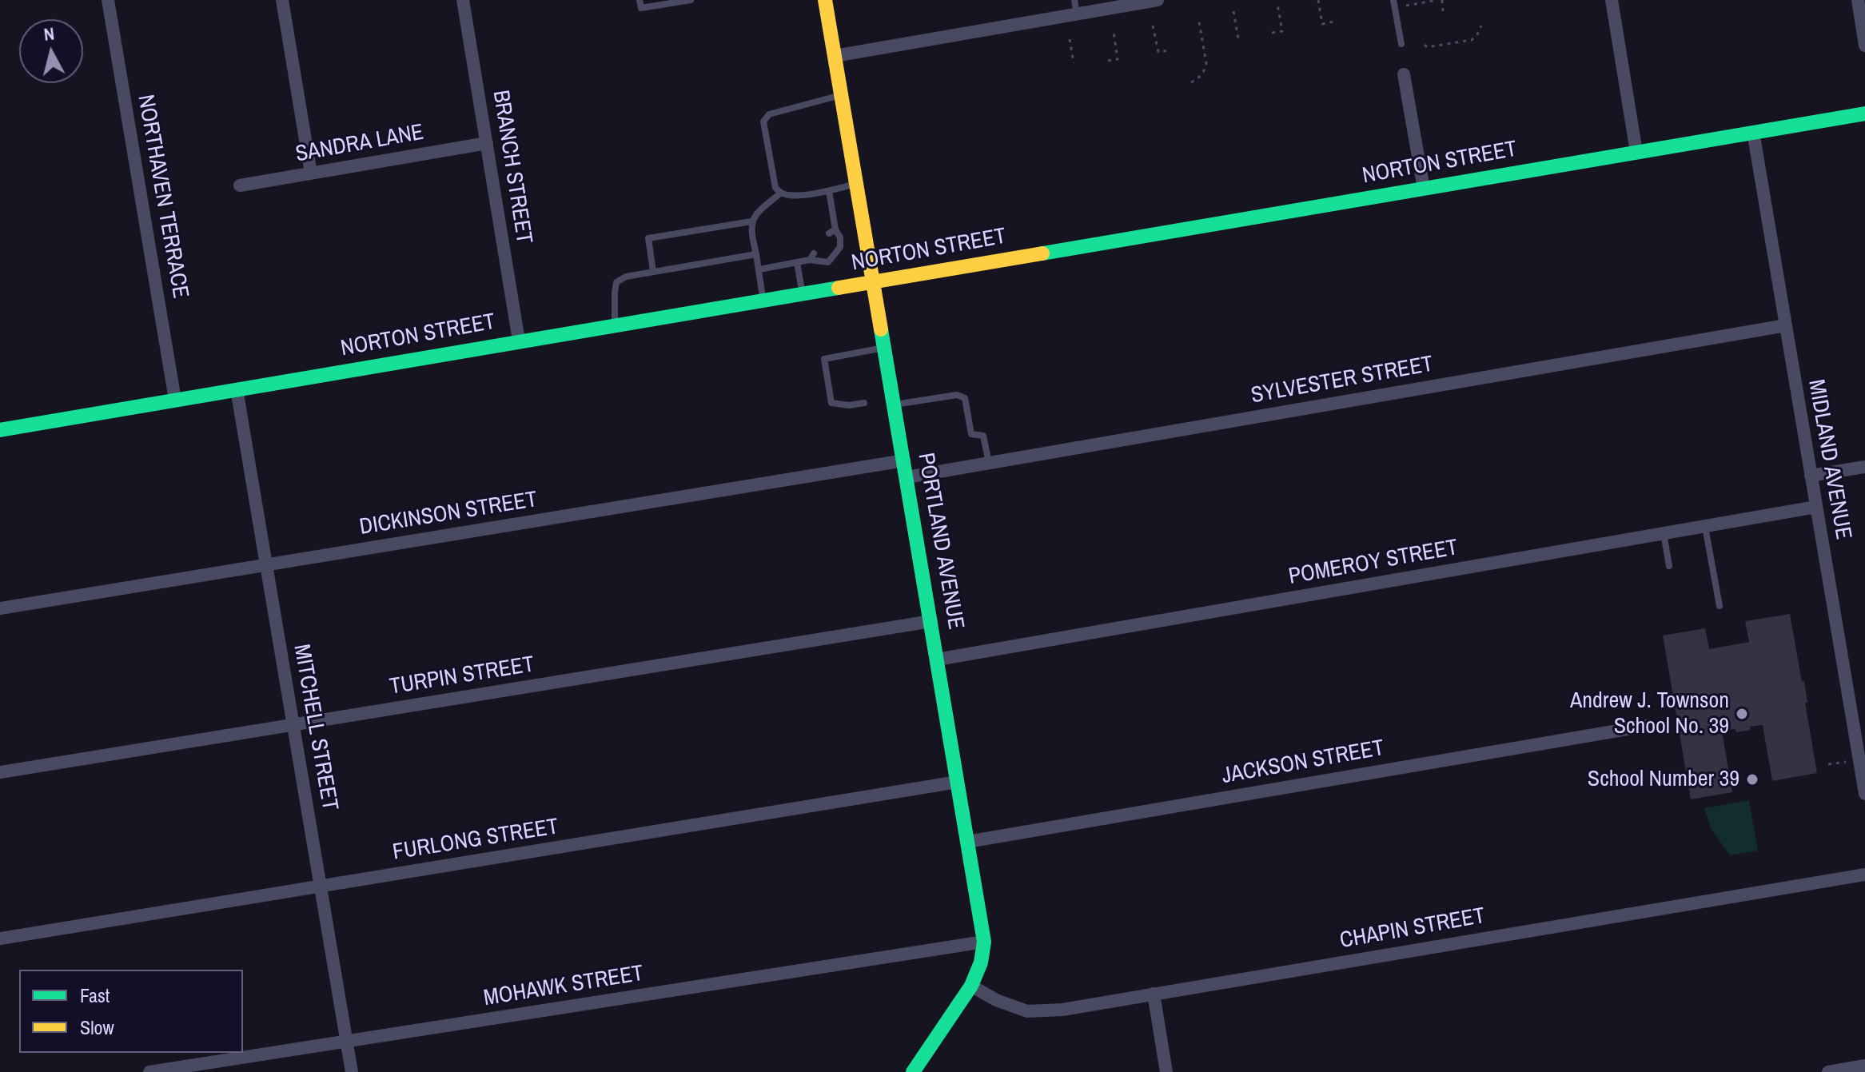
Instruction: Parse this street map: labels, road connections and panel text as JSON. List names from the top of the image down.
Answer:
{
  "streets": {
    "main road": ["NORTON STREET", "PORTLAND AVENUE"],
    "street": [
      "SANDRA LANE",
      "BRANCH STREET",
      "NORTHAVEN TERRACE",
      "SYLVESTER STREET",
      "MIDLAND AVENUE",
      "DICKINSON STREET",
      "POMEROY STREET",
      "TURPIN STREET",
      "MITCHELL STREET",
      "JACKSON STREET",
      "FURLONG STREET",
      "CHAPIN STREET",
      "MOHAWK STREET"
    ]
  },
  "crossings": [
    ["SANDRA LANE", "BRANCH STREET"],
    ["NORTON STREET", "BRANCH STREET"],
    ["NORTON STREET", "NORTHAVEN TERRACE"],
    ["NORTON STREET", "MIDLAND AVENUE"],
    ["NORTON STREET", "PORTLAND AVENUE"],
    ["NORTON STREET", "MITCHELL STREET"],
    ["SYLVESTER STREET", "MIDLAND AVENUE"],
    ["SYLVESTER STREET", "PORTLAND AVENUE"],
    ["MIDLAND AVENUE", "POMEROY STREET"],
    ["DICKINSON STREET", "PORTLAND AVENUE"],
    ["DICKINSON STREET", "MITCHELL STREET"],
    ["PORTLAND AVENUE", "POMEROY STREET"],
    ["PORTLAND AVENUE", "TURPIN STREET"],
    ["PORTLAND AVENUE", "JACKSON STREET"],
    ["PORTLAND AVENUE", "FURLONG STREET"],
    ["PORTLAND AVENUE", "CHAPIN STREET"],
    ["PORTLAND AVENUE", "MOHAWK STREET"],
    ["TURPIN STREET", "MITCHELL STREET"],
    ["MITCHELL STREET", "FURLONG STREET"],
    ["MITCHELL STREET", "MOHAWK STREET"]
  ],
  "places": ["Andrew J. Townson School No. 39", "School Number 39"],
  "legend": ["Fast", "Slow"],
  "north": "top"
}
